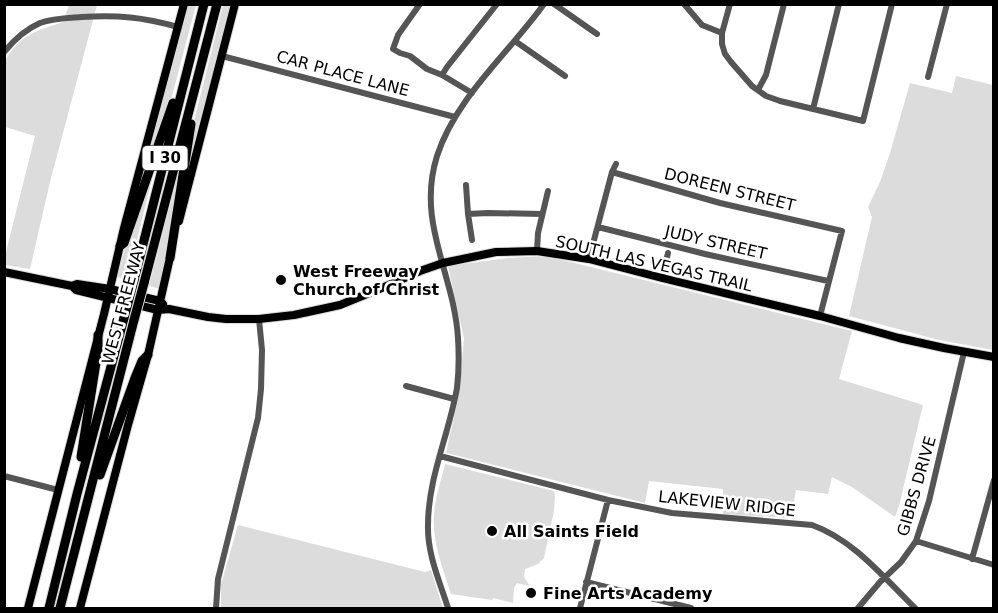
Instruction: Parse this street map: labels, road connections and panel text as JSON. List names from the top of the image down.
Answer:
{
  "streets": {
    "highway": ["I 30", "WEST FREEWAY"],
    "main road": ["SOUTH LAS VEGAS TRAIL"],
    "street": [
      "CAR PLACE LANE",
      "DOREEN STREET",
      "JUDY STREET",
      "GIBBS DRIVE",
      "LAKEVIEW RIDGE"
    ]
  },
  "crossings": [
    ["CAR PLACE LANE", "WEST FREEWAY"],
    ["DOREEN STREET", "JUDY STREET"],
    ["SOUTH LAS VEGAS TRAIL", "WEST FREEWAY"],
    ["SOUTH LAS VEGAS TRAIL", "GIBBS DRIVE"],
    ["GIBBS DRIVE", "LAKEVIEW RIDGE"]
  ],
  "places": ["West Freeway Church of Christ", "All Saints Field", "Fine Arts Academy"]
}
